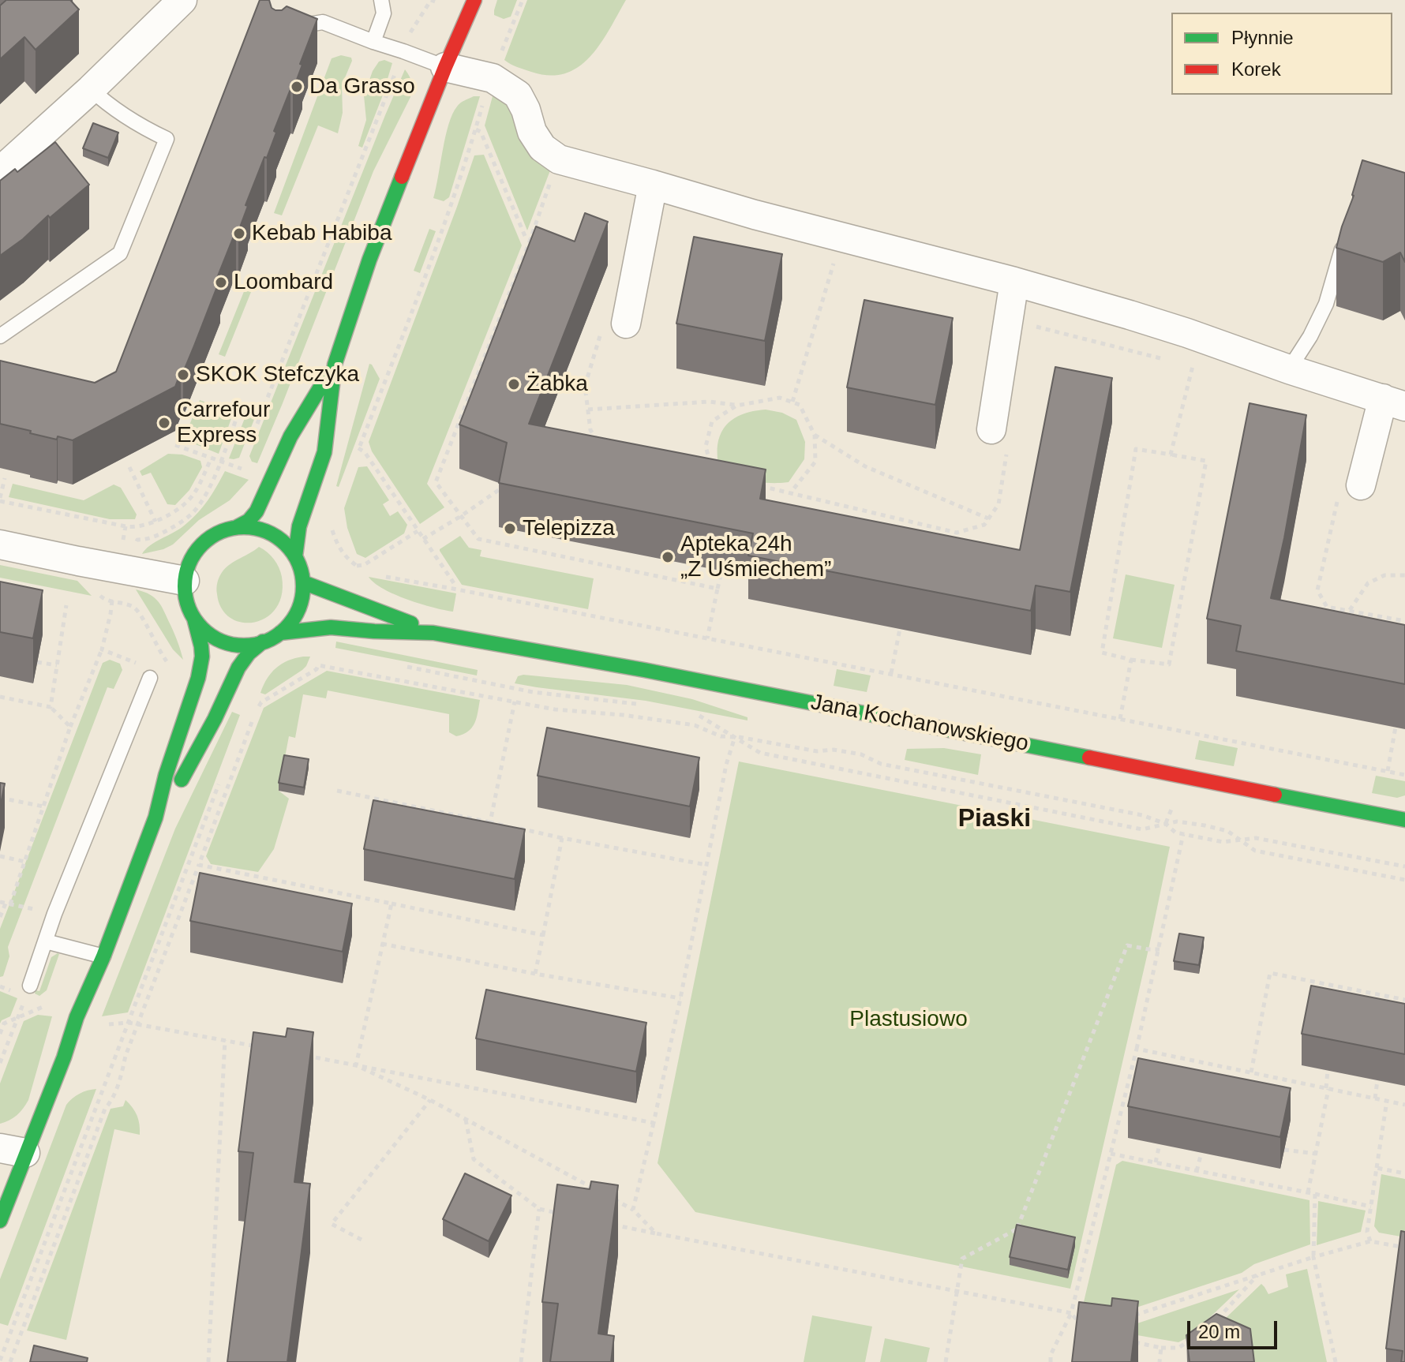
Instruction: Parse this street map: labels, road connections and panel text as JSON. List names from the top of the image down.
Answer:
{
  "streets": {
    "street": ["Jana Kochanowskiego"]
  },
  "districts": ["Piaski"],
  "parks": ["Plastusiowo"],
  "places": [
    "Da Grasso",
    "Kebab Habiba",
    "Loombard",
    "SKOK Stefczyka",
    "Żabka",
    "Carrefour Express",
    "Telepizza",
    "Apteka 24h „Z Uśmiechem”"
  ],
  "legend": ["Płynnie", "Korek"],
  "scale_bar": "20 m"
}
